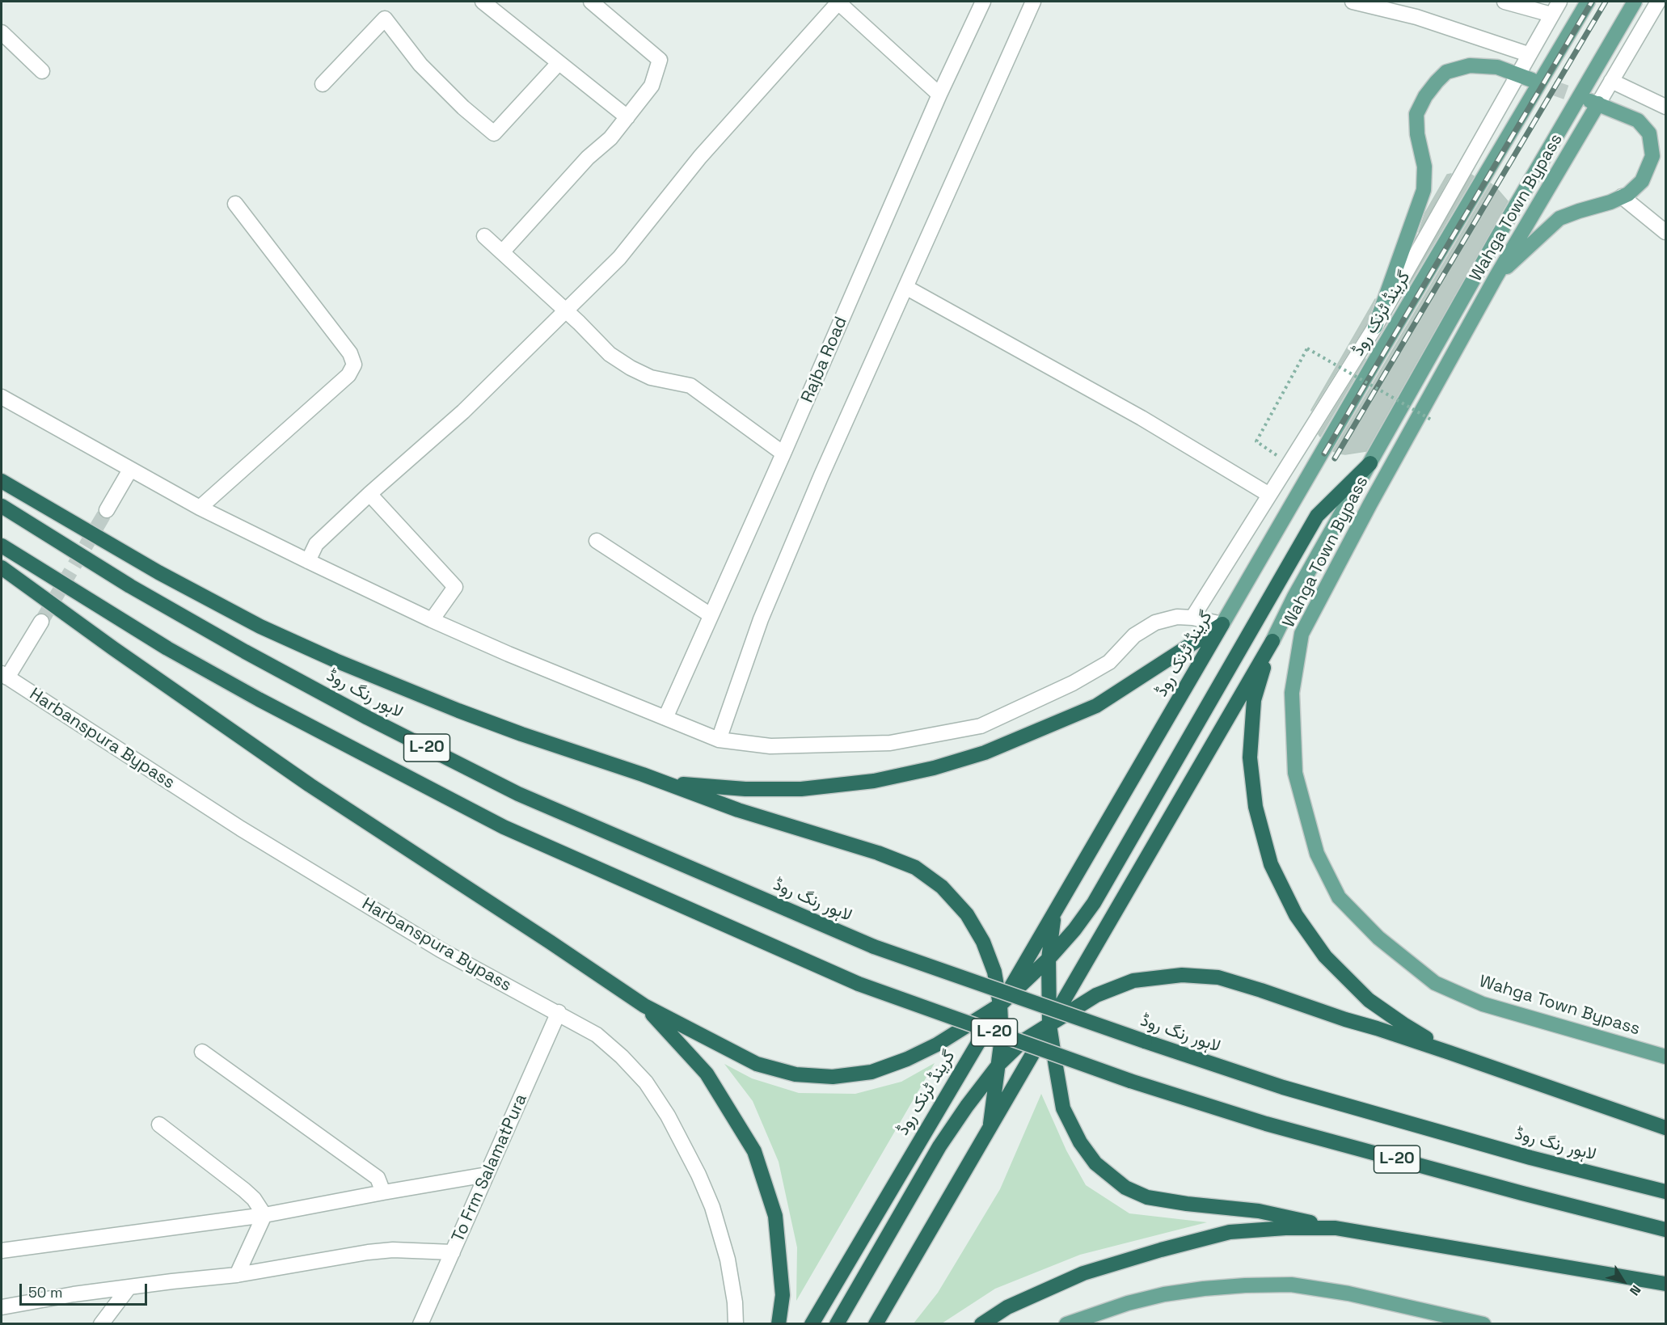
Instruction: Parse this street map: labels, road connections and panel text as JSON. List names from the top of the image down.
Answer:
{
  "streets": {
    "highway": ["گرینڈ ٹرنک روڈ", "لاہور رنگ روڈ", "L-20"],
    "main road": ["Wahga Town Bypass"],
    "street": ["Rajba Road", "Harbanspura Bypass", "To Frm SalamatPura"]
  },
  "crossings": [
    ["Harbanspura Bypass", "To Frm SalamatPura"]
  ],
  "scale_bar": "50 m",
  "north": "bottom right"
}
